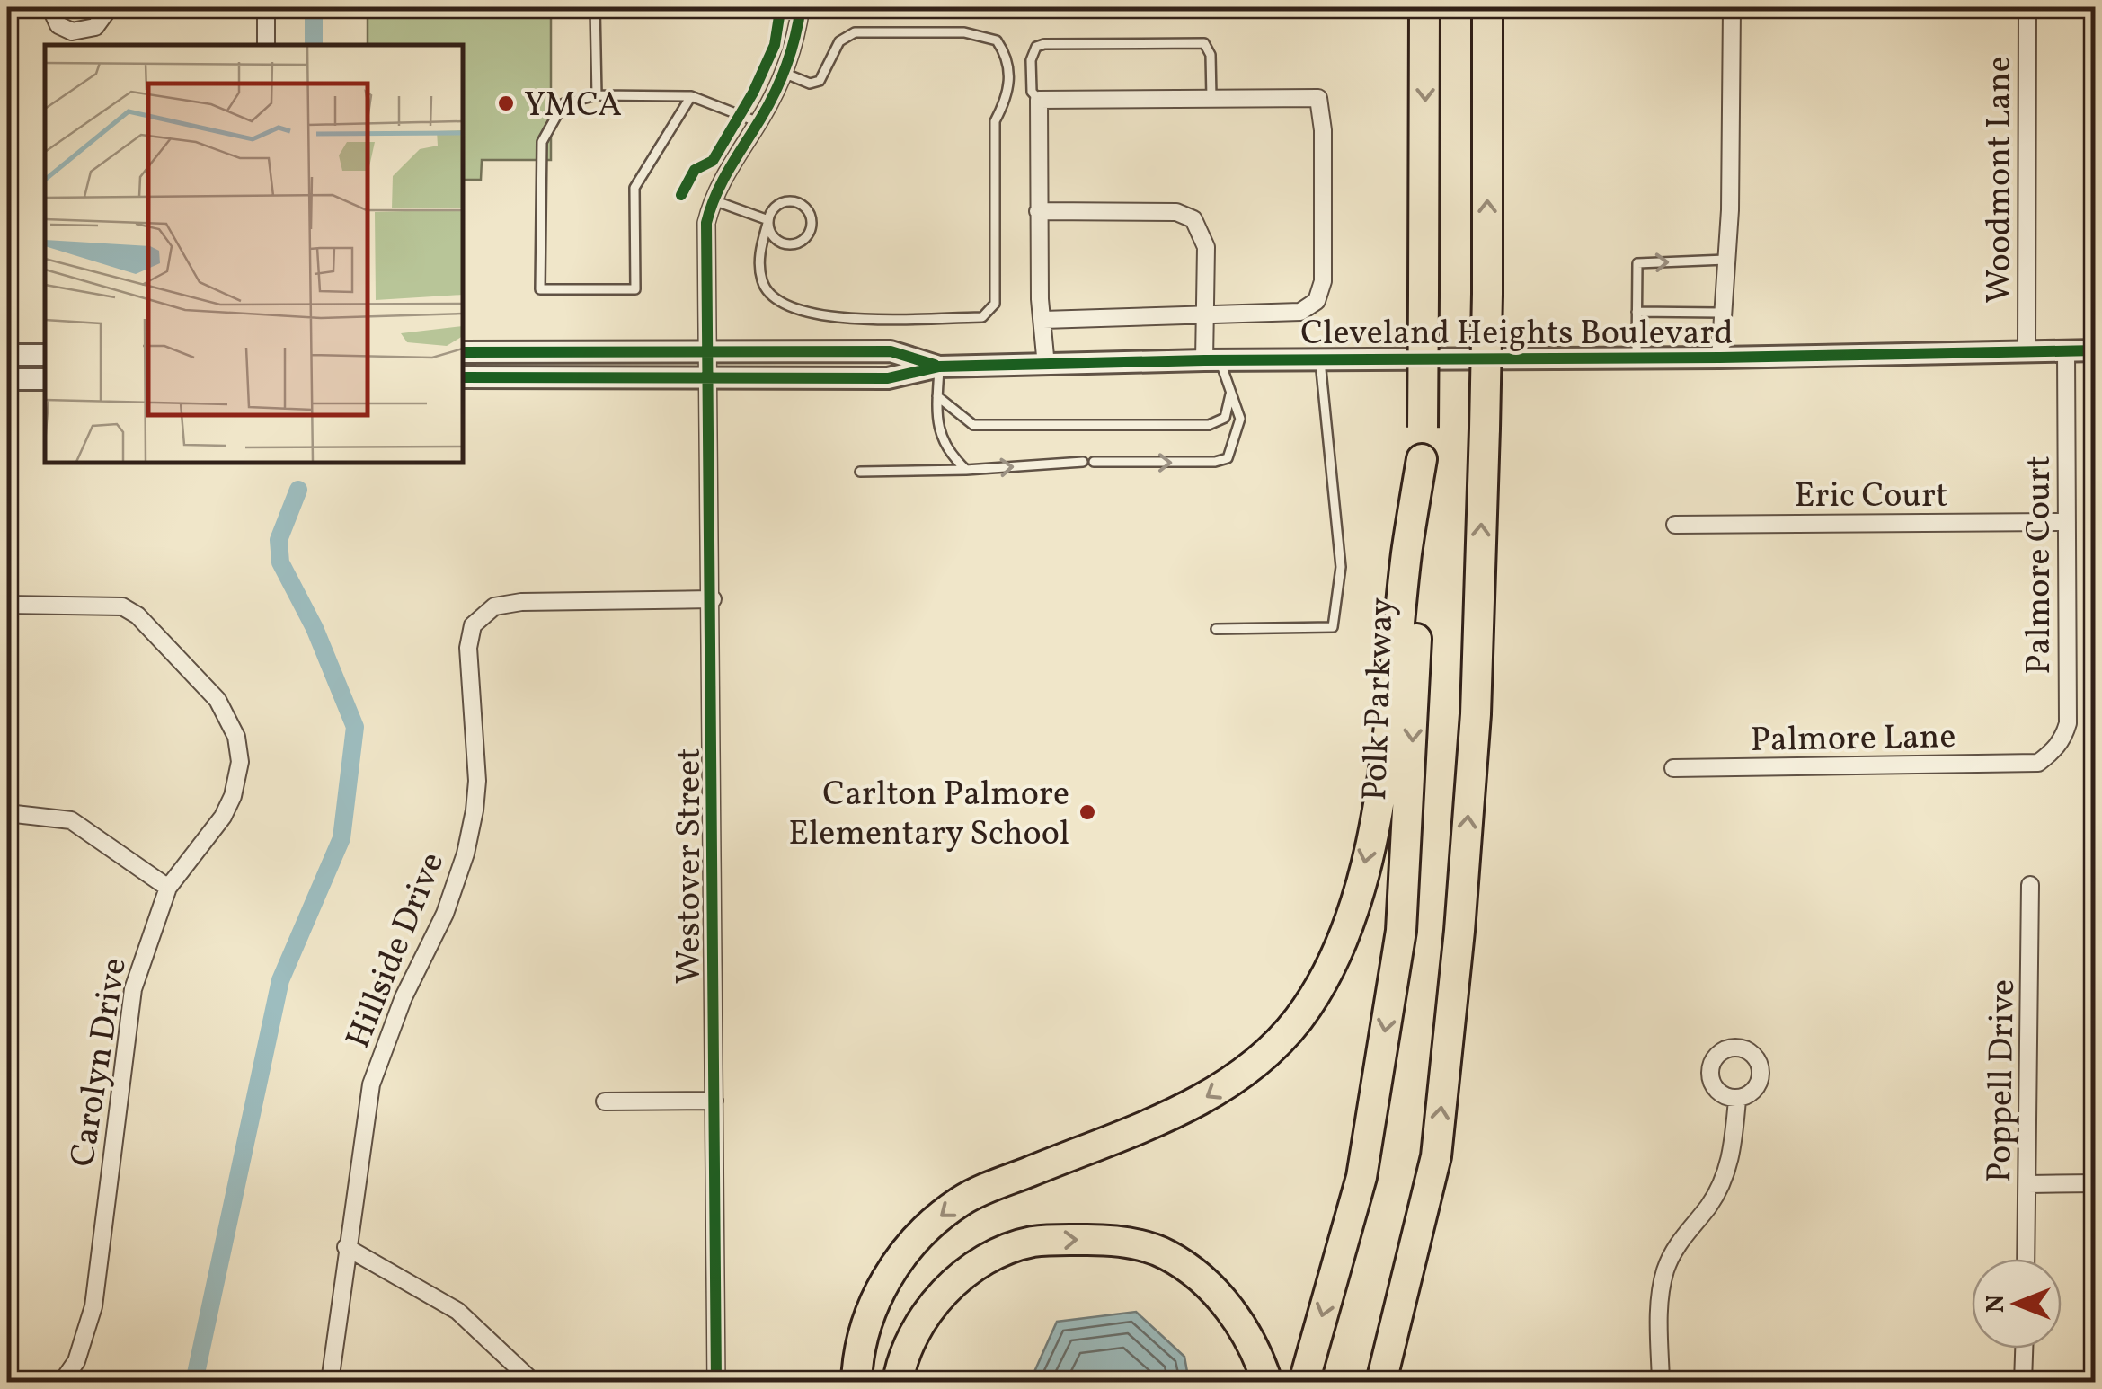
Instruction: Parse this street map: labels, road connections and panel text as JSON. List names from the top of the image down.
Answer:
{
  "streets": {
    "highway": ["Polk Parkway"],
    "street": [
      "Woodmont Lane",
      "Cleveland Heights Boulevard",
      "Eric Court",
      "Palmore Court",
      "Palmore Lane",
      "Westover Street",
      "Hillside Drive",
      "Carolyn Drive",
      "Poppell Drive"
    ]
  },
  "crossings": [
    ["Woodmont Lane", "Cleveland Heights Boulevard"],
    ["Cleveland Heights Boulevard", "Palmore Court"],
    ["Cleveland Heights Boulevard", "Westover Street"],
    ["Eric Court", "Palmore Court"],
    ["Palmore Court", "Palmore Lane"],
    ["Westover Street", "Hillside Drive"]
  ],
  "places": ["YMCA", "Carlton Palmore Elementary School"],
  "north": "left"
}
